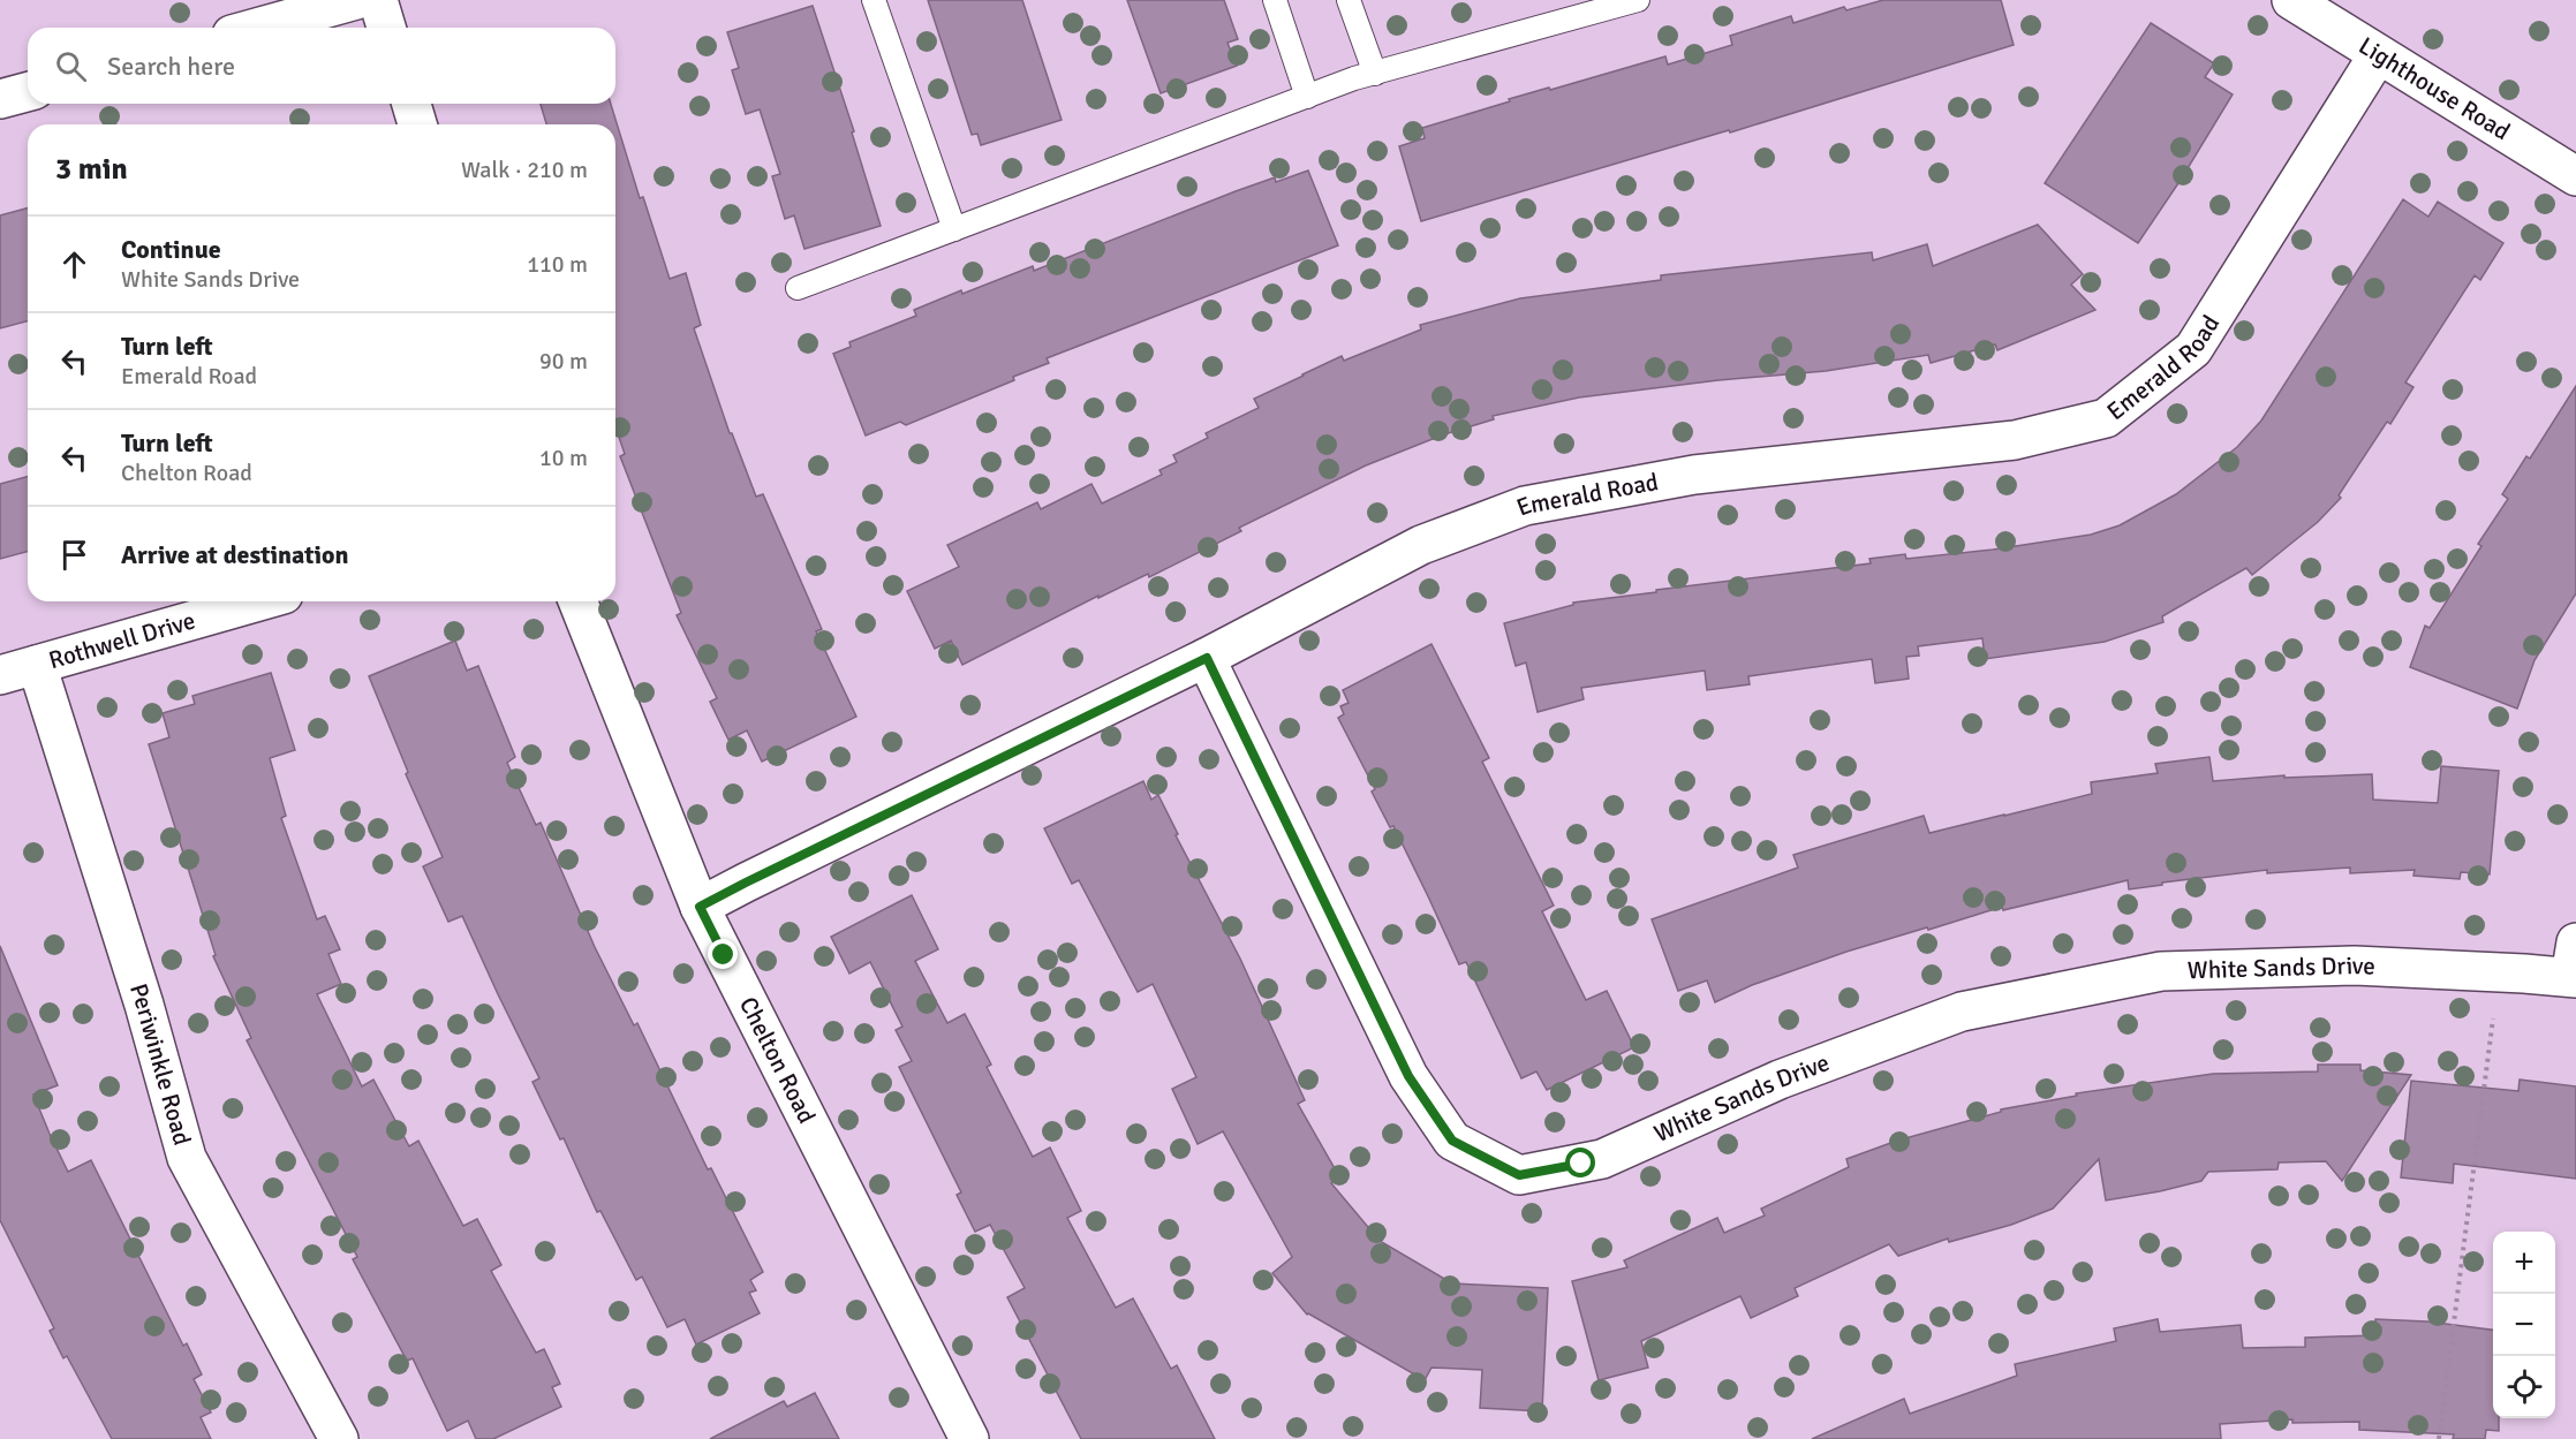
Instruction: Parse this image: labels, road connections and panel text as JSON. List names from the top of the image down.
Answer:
{
  "streets": {
    "street": [
      "Lighthouse Road",
      "Emerald Road",
      "Rothwell Drive",
      "White Sands Drive",
      "Chelton Road",
      "Periwinkle Road"
    ]
  },
  "crossings": [
    ["Lighthouse Road", "Emerald Road"],
    ["Emerald Road", "White Sands Drive"],
    ["Emerald Road", "Chelton Road"],
    ["Rothwell Drive", "Periwinkle Road"]
  ],
  "page": {
    "search": "Search here",
    "heading": ["3 min", "Walk · 210 m"],
    "list": [
      ["Continue", "White Sands Drive", "110 m"],
      ["Turn left", "Emerald Road", "90 m"],
      ["Turn left", "Chelton Road", "10 m"],
      "Arrive at destination"
    ],
    "map_buttons": ["+", "−"]
  }
}
